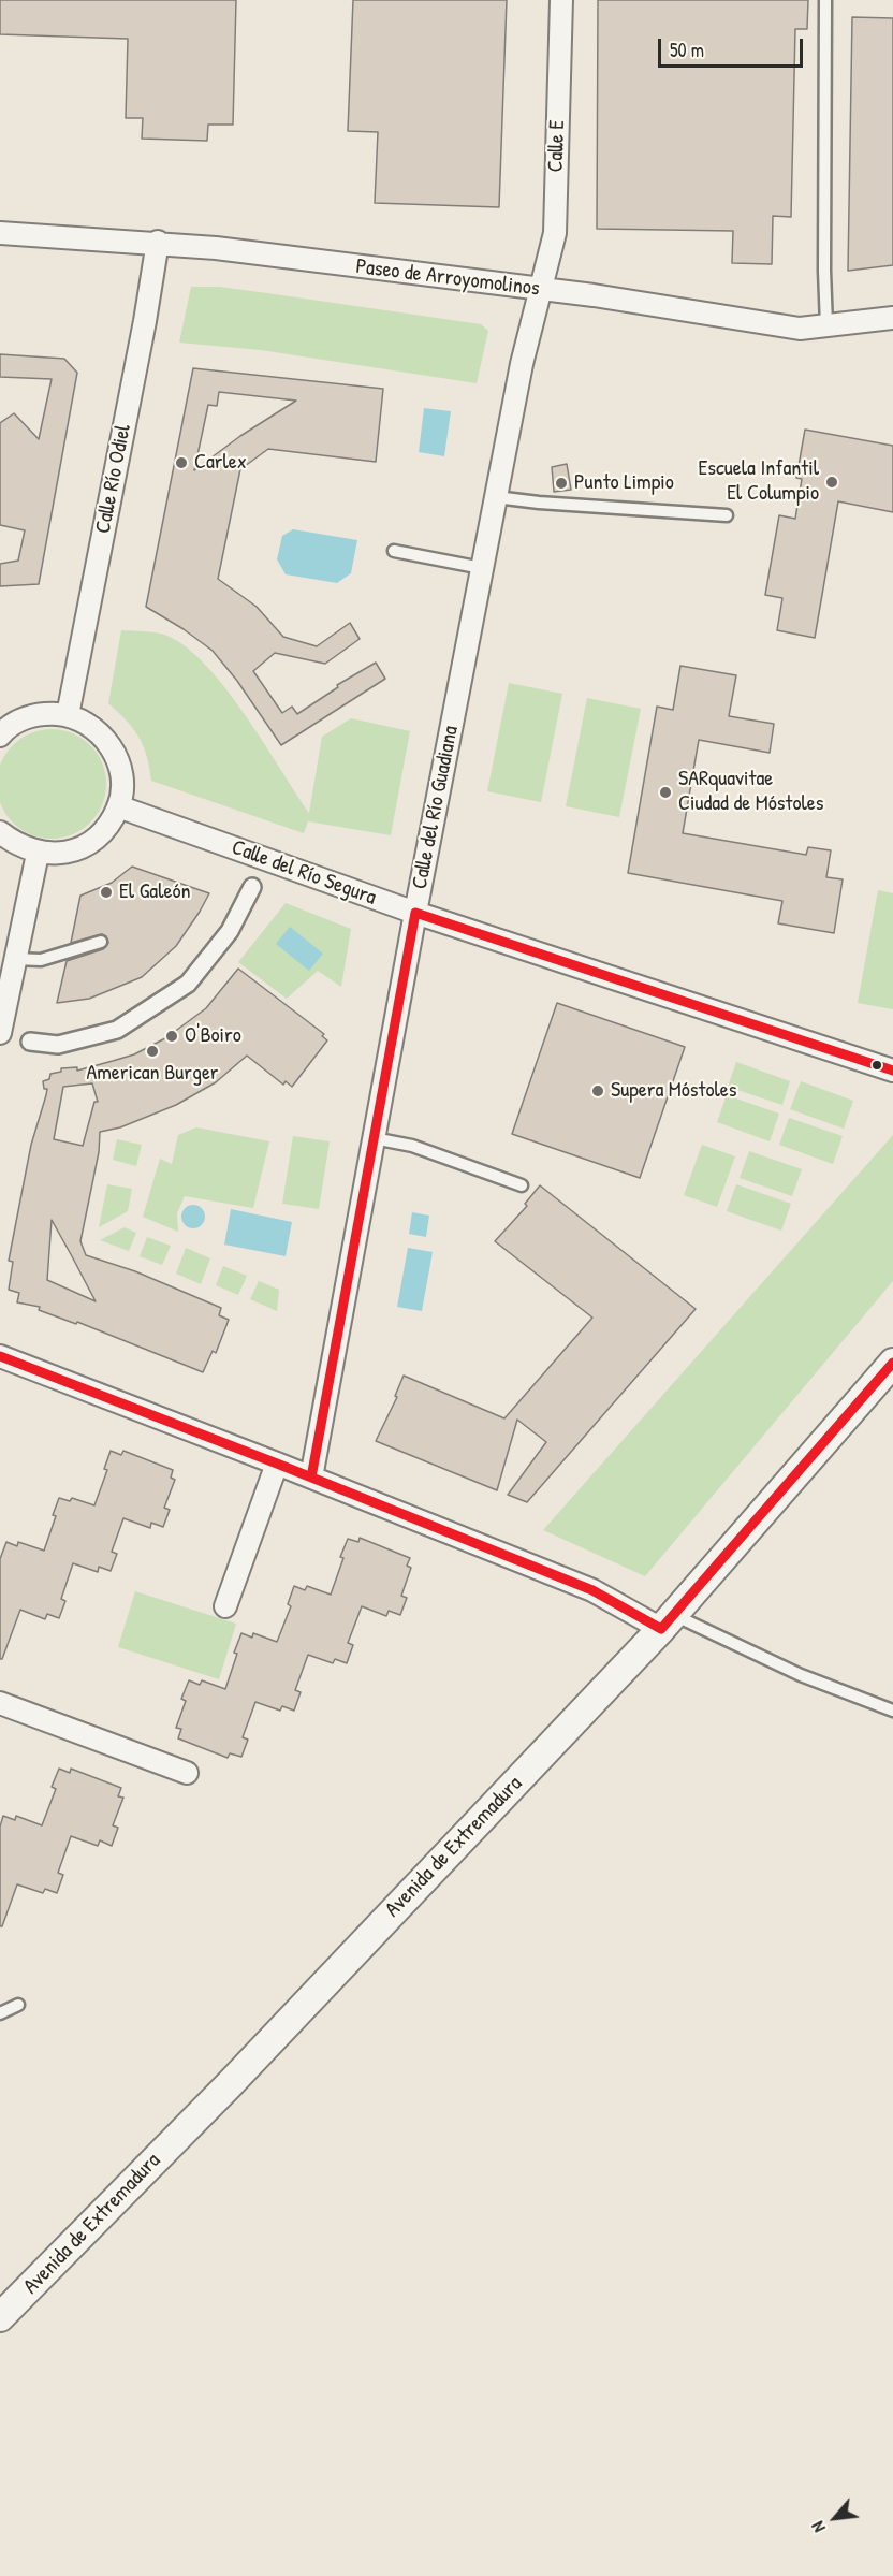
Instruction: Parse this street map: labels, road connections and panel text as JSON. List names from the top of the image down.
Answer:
{
  "streets": {
    "street": [
      "Calle E",
      "Paseo de Arroyomolinos",
      "Calle Río Odiel",
      "Calle del Río Guadiana",
      "Calle del Río Segura",
      "Avenida de Extremadura"
    ]
  },
  "crossings": [
    ["Calle E", "Paseo de Arroyomolinos"],
    ["Calle E", "Calle del Río Guadiana"],
    ["Paseo de Arroyomolinos", "Calle Río Odiel"],
    ["Paseo de Arroyomolinos", "Calle del Río Guadiana"],
    ["Calle del Río Guadiana", "Calle del Río Segura"]
  ],
  "places": [
    "Carlex",
    "Escuela Infantil El Columpio",
    "Punto Limpio",
    "SARquavitae Ciudad de Móstoles",
    "El Galeón",
    "O'Boiro",
    "American Burger",
    "Supera Móstoles"
  ],
  "scale_bar": "50 m",
  "north": "bottom left"
}
